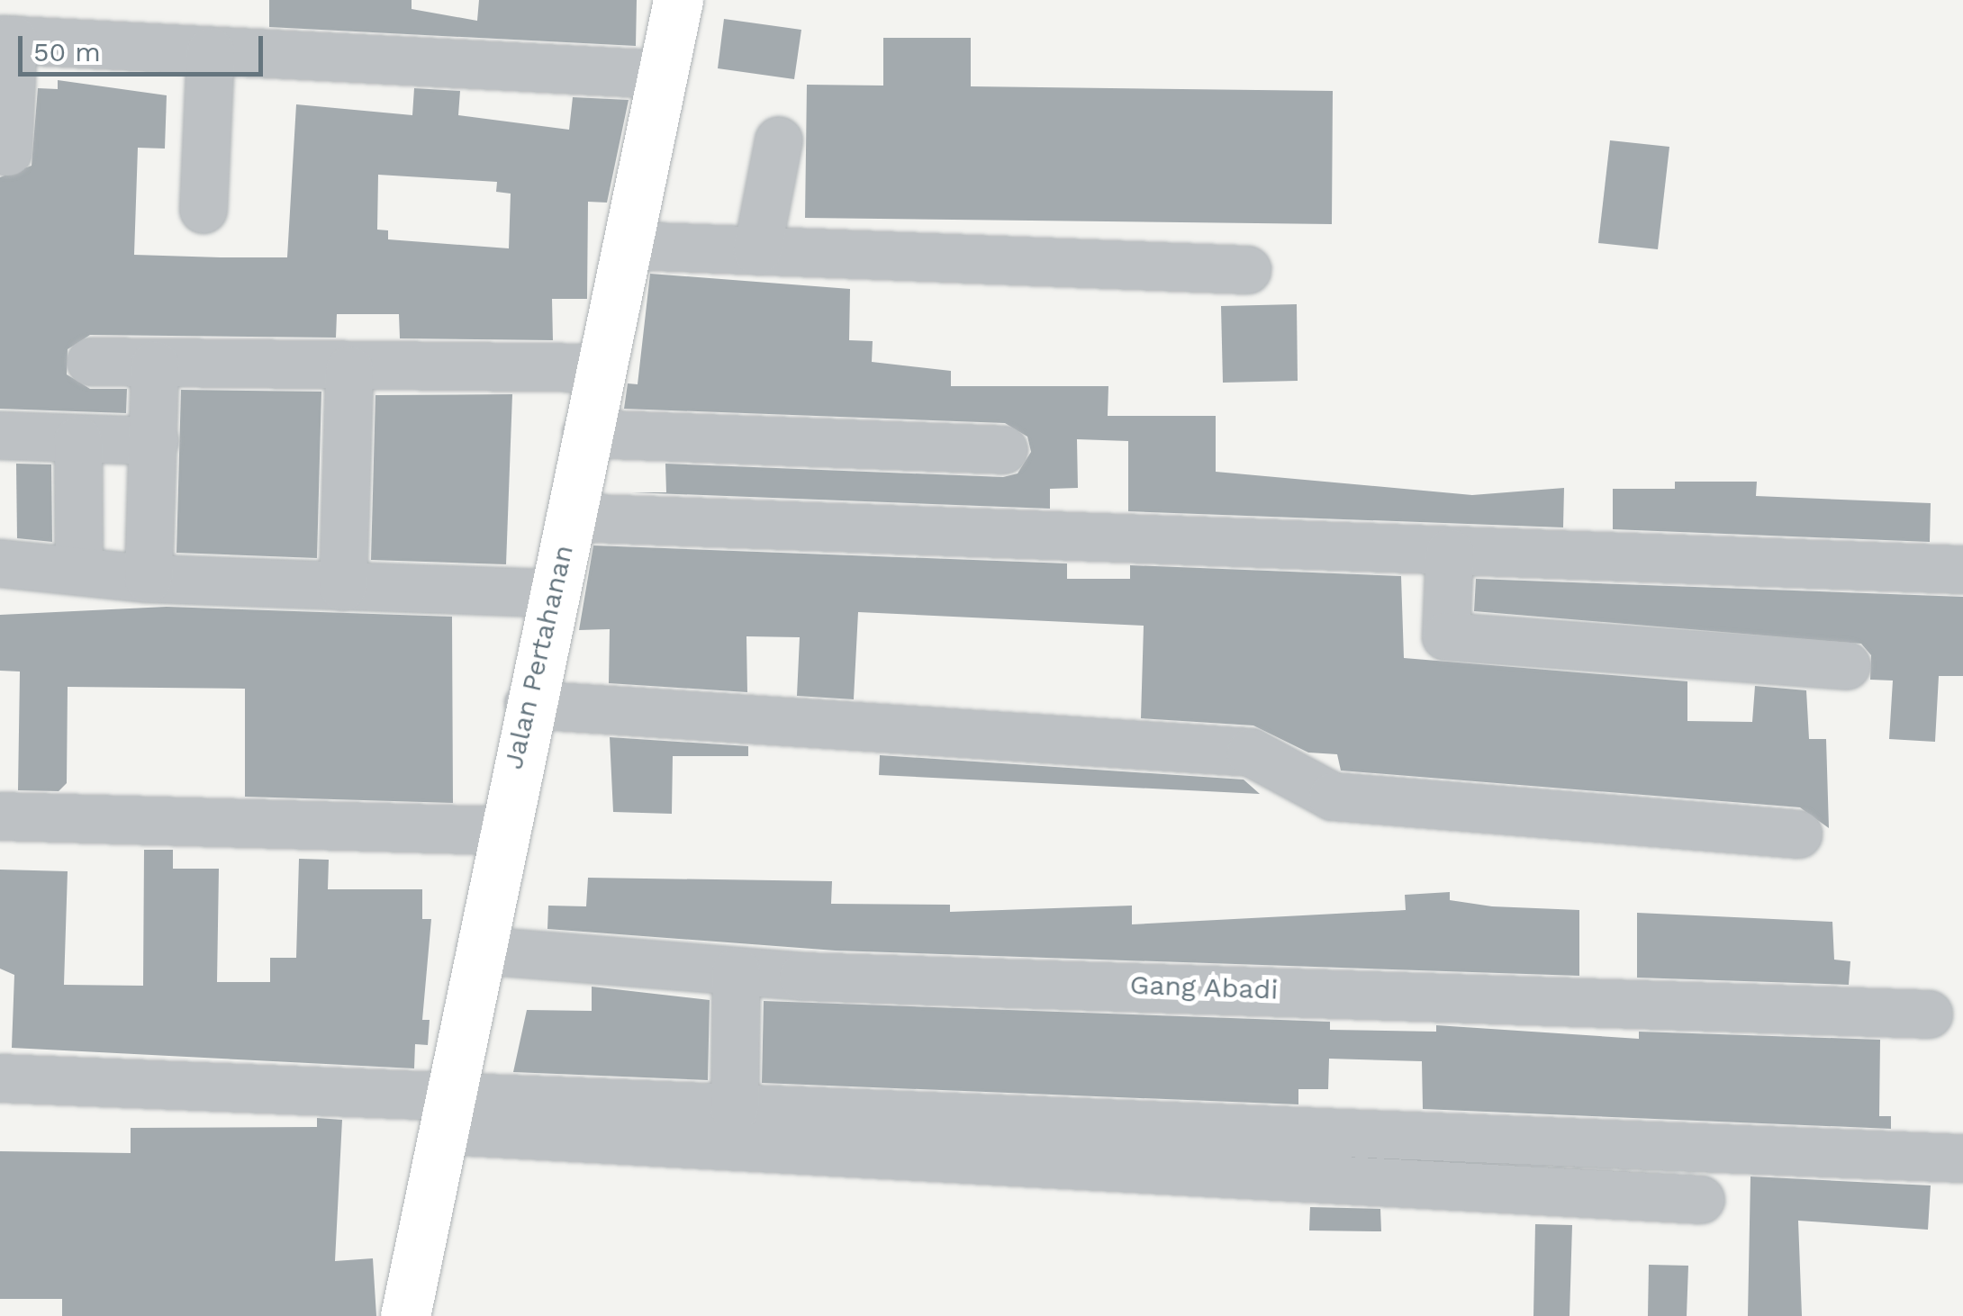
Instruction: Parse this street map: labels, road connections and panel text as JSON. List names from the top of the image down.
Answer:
{
  "streets": {
    "main road": ["Jalan Pertahanan"],
    "street": ["Gang Abadi"]
  },
  "crossings": [
    ["Jalan Pertahanan", "Gang Abadi"]
  ],
  "scale_bar": "50 m"
}
